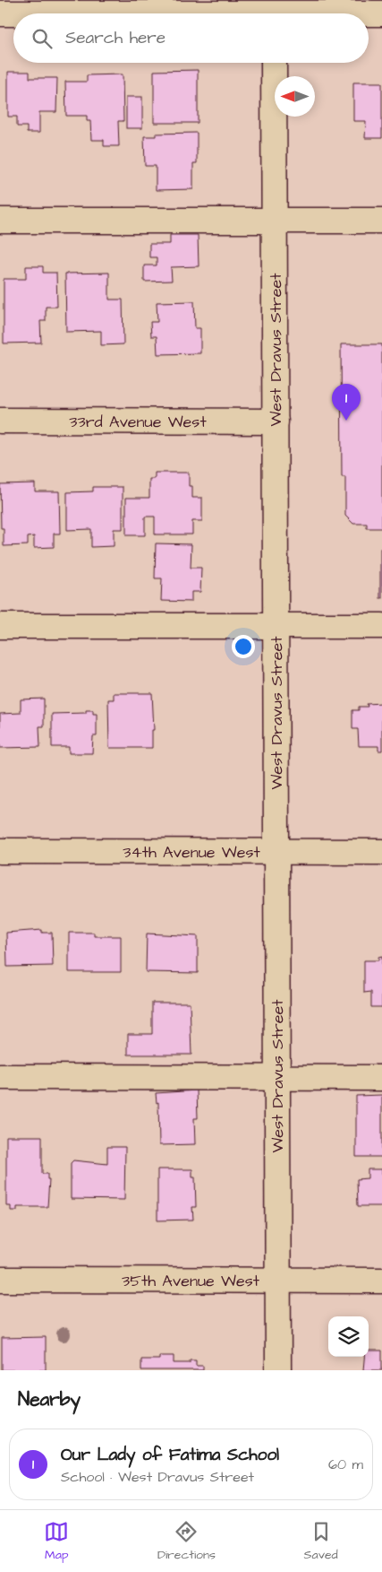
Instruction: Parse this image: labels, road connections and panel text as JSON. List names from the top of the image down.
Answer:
{
  "streets": {
    "street": [
      "West Dravus Street",
      "33rd Avenue West",
      "34th Avenue West",
      "35th Avenue West"
    ]
  },
  "crossings": [
    ["West Dravus Street", "33rd Avenue West"],
    ["West Dravus Street", "34th Avenue West"],
    ["West Dravus Street", "35th Avenue West"]
  ],
  "north": "left",
  "page": {
    "search": "Search here",
    "pins": "1",
    "heading": "Nearby",
    "list": [
      {
        "mark": "1",
        "name": "Our Lady of Fatima School",
        "note": "School · West Dravus Street",
        "value": "60 m"
      }
    ],
    "nav": ["Map", "Directions", "Saved"]
  }
}
